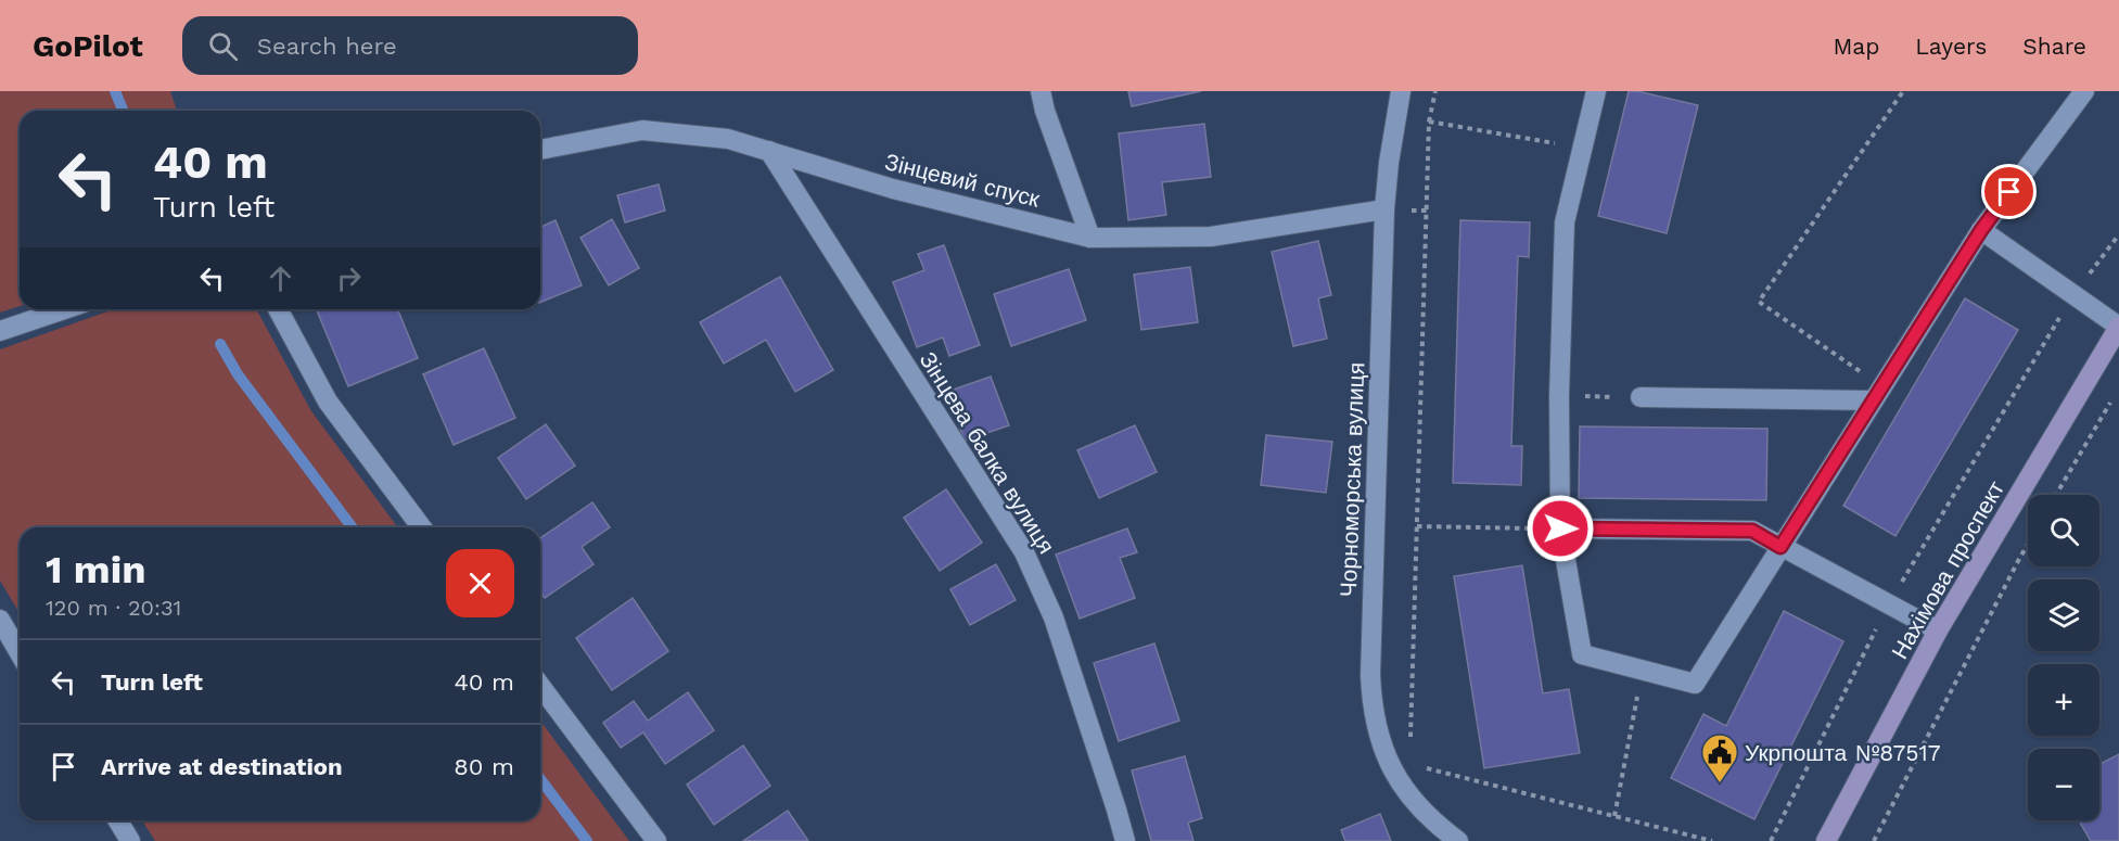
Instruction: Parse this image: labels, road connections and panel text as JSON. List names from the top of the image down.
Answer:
{
  "streets": {
    "main road": ["Нахімова проспект"],
    "street": ["Зінцевий спуск", "Зінцева балка вулиця", "Чорноморська вулиця"]
  },
  "crossings": [
    ["Зінцевий спуск", "Зінцева балка вулиця"],
    ["Зінцевий спуск", "Чорноморська вулиця"]
  ],
  "places": {
    "public building": ["Укрпошта №87517"]
  },
  "page": {
    "header": "GoPilot",
    "search": "Search here",
    "nav": ["Map", "Layers", "Share"],
    "turn": ["40 m", "Turn left"],
    "map_buttons": ["+", "−"],
    "heading": ["1 min", "120 m · 20:31"],
    "list": [
      {
        "name": "Turn left",
        "value": "40 m"
      },
      {
        "name": "Arrive at destination",
        "value": "80 m"
      }
    ]
  }
}
